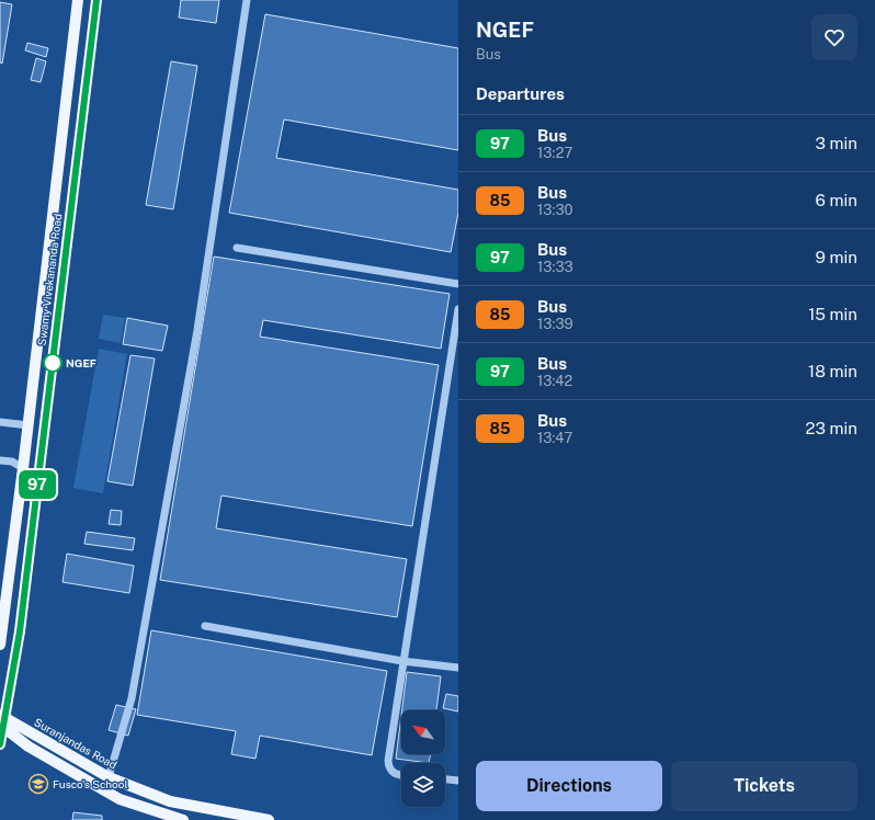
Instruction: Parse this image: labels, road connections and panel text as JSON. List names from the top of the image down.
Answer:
{
  "streets": {
    "main road": ["Swamy Vivekananda Road", "Suranjandas Road"]
  },
  "crossings": [
    ["Swamy Vivekananda Road", "Suranjandas Road"]
  ],
  "places": {
    "other": ["NGEF"],
    "school or university": ["Fusco's School"]
  },
  "lines": ["bus line 97"],
  "north": "top left",
  "page": {
    "on_map": "97",
    "heading": [
      ["NGEF", "Bus"],
      "Departures"
    ],
    "list": [
      {
        "mark": "97",
        "name": "Bus",
        "note": "13:27",
        "value": "3 min"
      },
      {
        "mark": "85",
        "name": "Bus",
        "note": "13:30",
        "value": "6 min"
      },
      {
        "mark": "97",
        "name": "Bus",
        "note": "13:33",
        "value": "9 min"
      },
      {
        "mark": "85",
        "name": "Bus",
        "note": "13:39",
        "value": "15 min"
      },
      {
        "mark": "97",
        "name": "Bus",
        "note": "13:42",
        "value": "18 min"
      },
      {
        "mark": "85",
        "name": "Bus",
        "note": "13:47",
        "value": "23 min"
      }
    ],
    "buttons": ["Directions", "Tickets"]
  }
}
